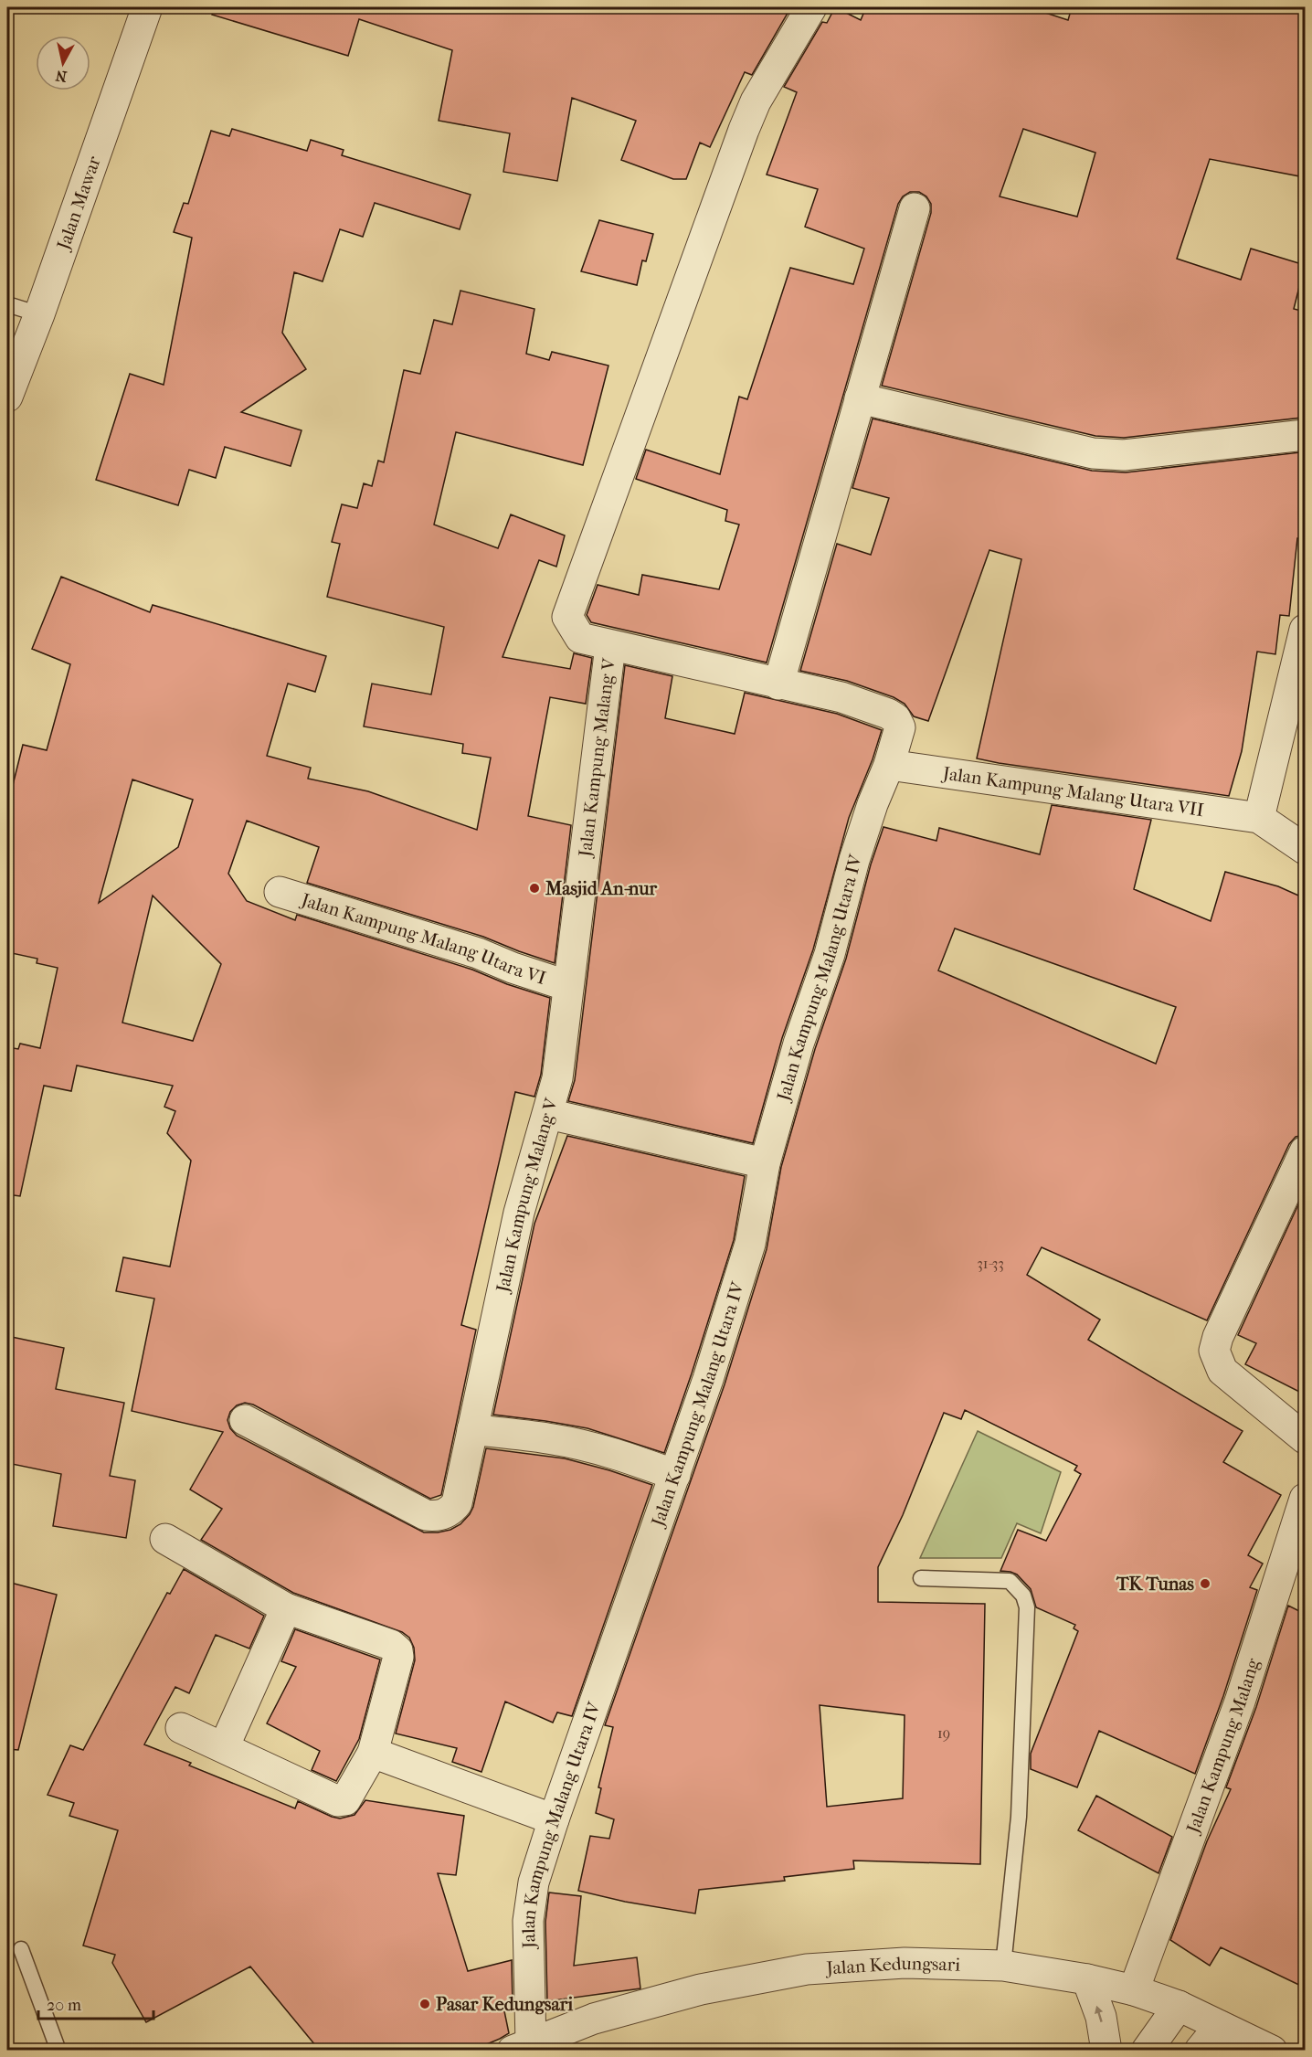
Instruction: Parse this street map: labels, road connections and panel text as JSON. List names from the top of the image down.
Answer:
{
  "streets": {
    "street": [
      "Jalan Mawar",
      "Jalan Kampung Malang V",
      "Jalan Kampung Malang Utara VII",
      "Jalan Kampung Malang Utara VI",
      "Jalan Kampung Malang Utara IV",
      "Jalan Kampung Malang",
      "Jalan Kedungsari"
    ]
  },
  "crossings": [
    ["Jalan Kampung Malang V", "Jalan Kampung Malang Utara VI"],
    ["Jalan Kampung Malang V", "Jalan Kampung Malang Utara IV"],
    ["Jalan Kampung Malang Utara VII", "Jalan Kampung Malang Utara IV"],
    ["Jalan Kampung Malang Utara IV", "Jalan Kedungsari"],
    ["Jalan Kampung Malang", "Jalan Kedungsari"]
  ],
  "places": ["Masjid An-nur", "TK Tunas", "Pasar Kedungsari"],
  "house_numbers": ["31-33", "19"],
  "scale_bar": "20 m",
  "north": "bottom"
}
